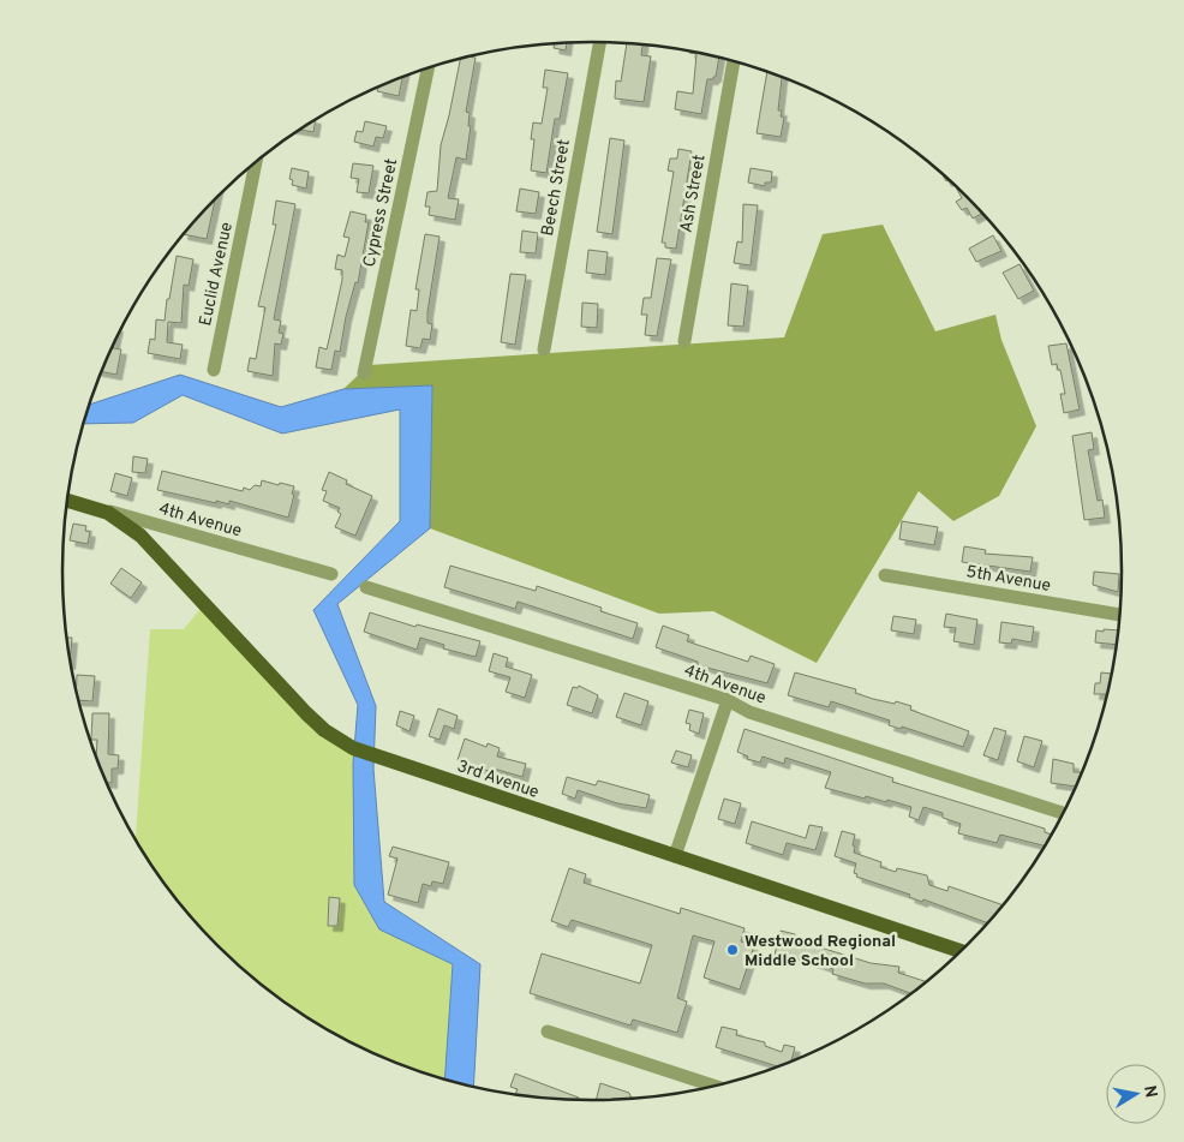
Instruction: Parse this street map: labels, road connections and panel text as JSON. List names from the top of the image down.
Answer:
{
  "streets": {
    "main road": ["4th Avenue", "3rd Avenue"],
    "street": [
      "Beech Street",
      "Ash Street",
      "Cypress Street",
      "Euclid Avenue",
      "5th Avenue"
    ]
  },
  "crossings": [
    ["4th Avenue", "3rd Avenue"]
  ],
  "places": ["Westwood Regional Middle School"],
  "north": "right"
}
